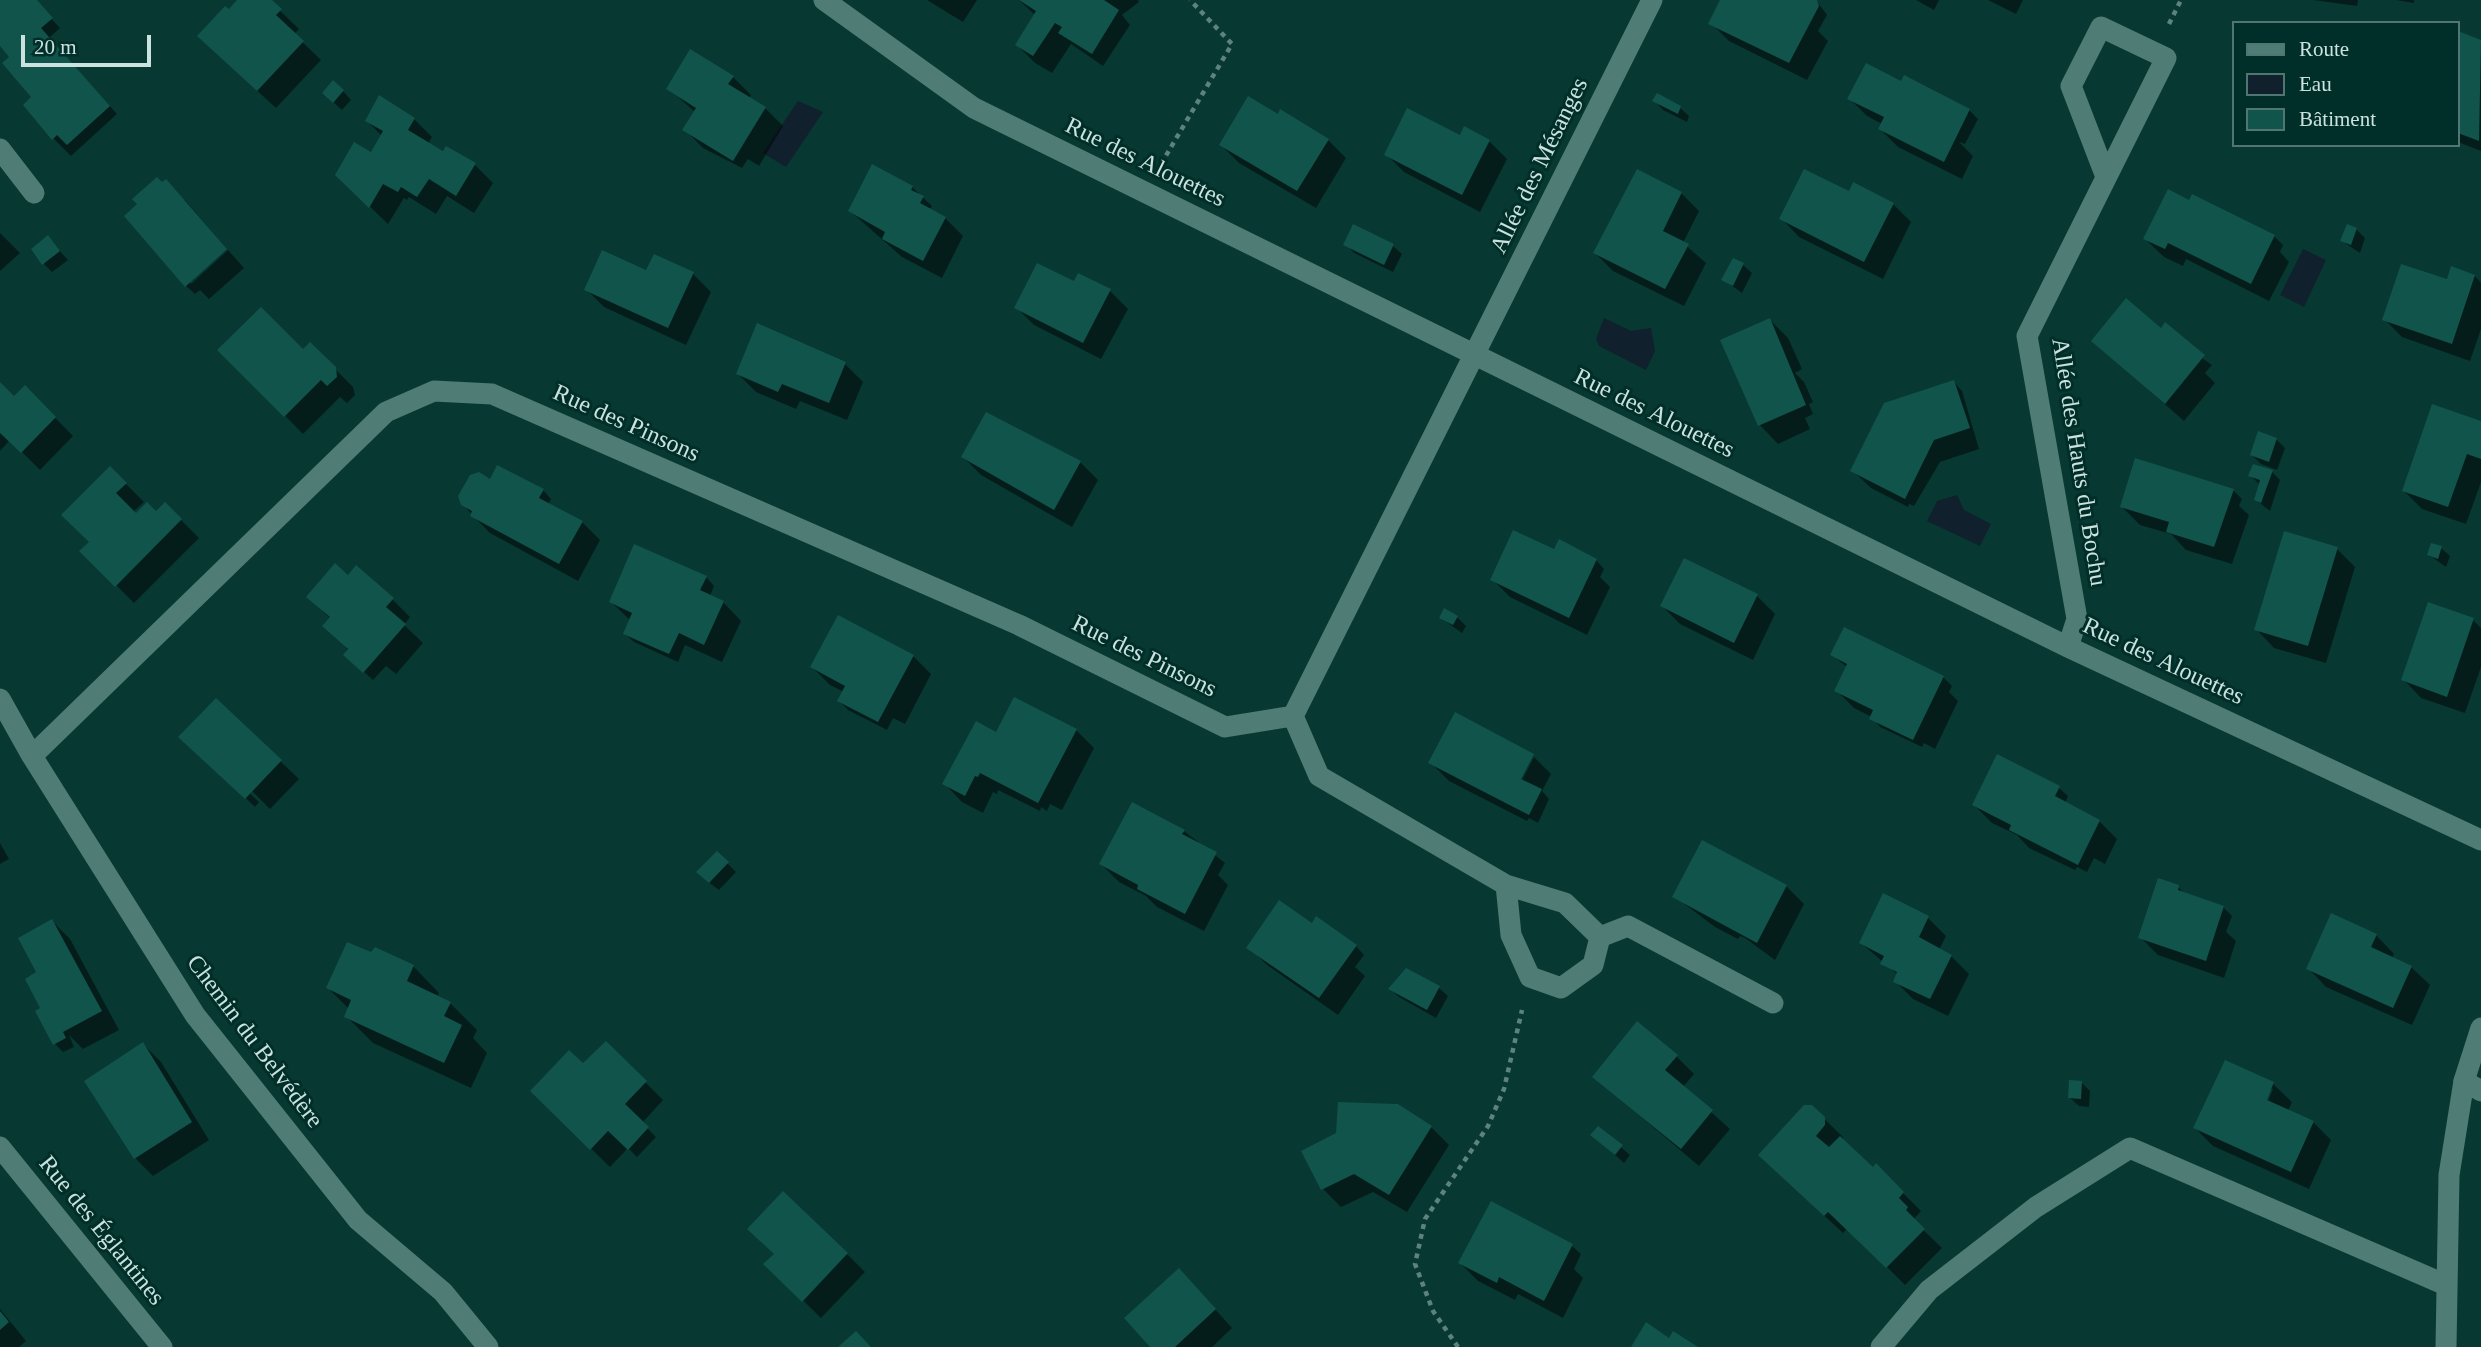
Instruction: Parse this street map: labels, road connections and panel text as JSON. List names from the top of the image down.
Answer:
{
  "streets": {
    "street": [
      "Rue des Alouettes",
      "Allée des Mésanges",
      "Rue des Pinsons",
      "Allée des Hauts du Bochu",
      "Chemin du Belvédère",
      "Rue des Églantines"
    ]
  },
  "crossings": [
    ["Rue des Alouettes", "Allée des Mésanges"],
    ["Rue des Alouettes", "Allée des Hauts du Bochu"],
    ["Rue des Pinsons", "Chemin du Belvédère"]
  ],
  "legend": ["Route", "Eau", "Bâtiment"],
  "scale_bar": "20 m"
}
